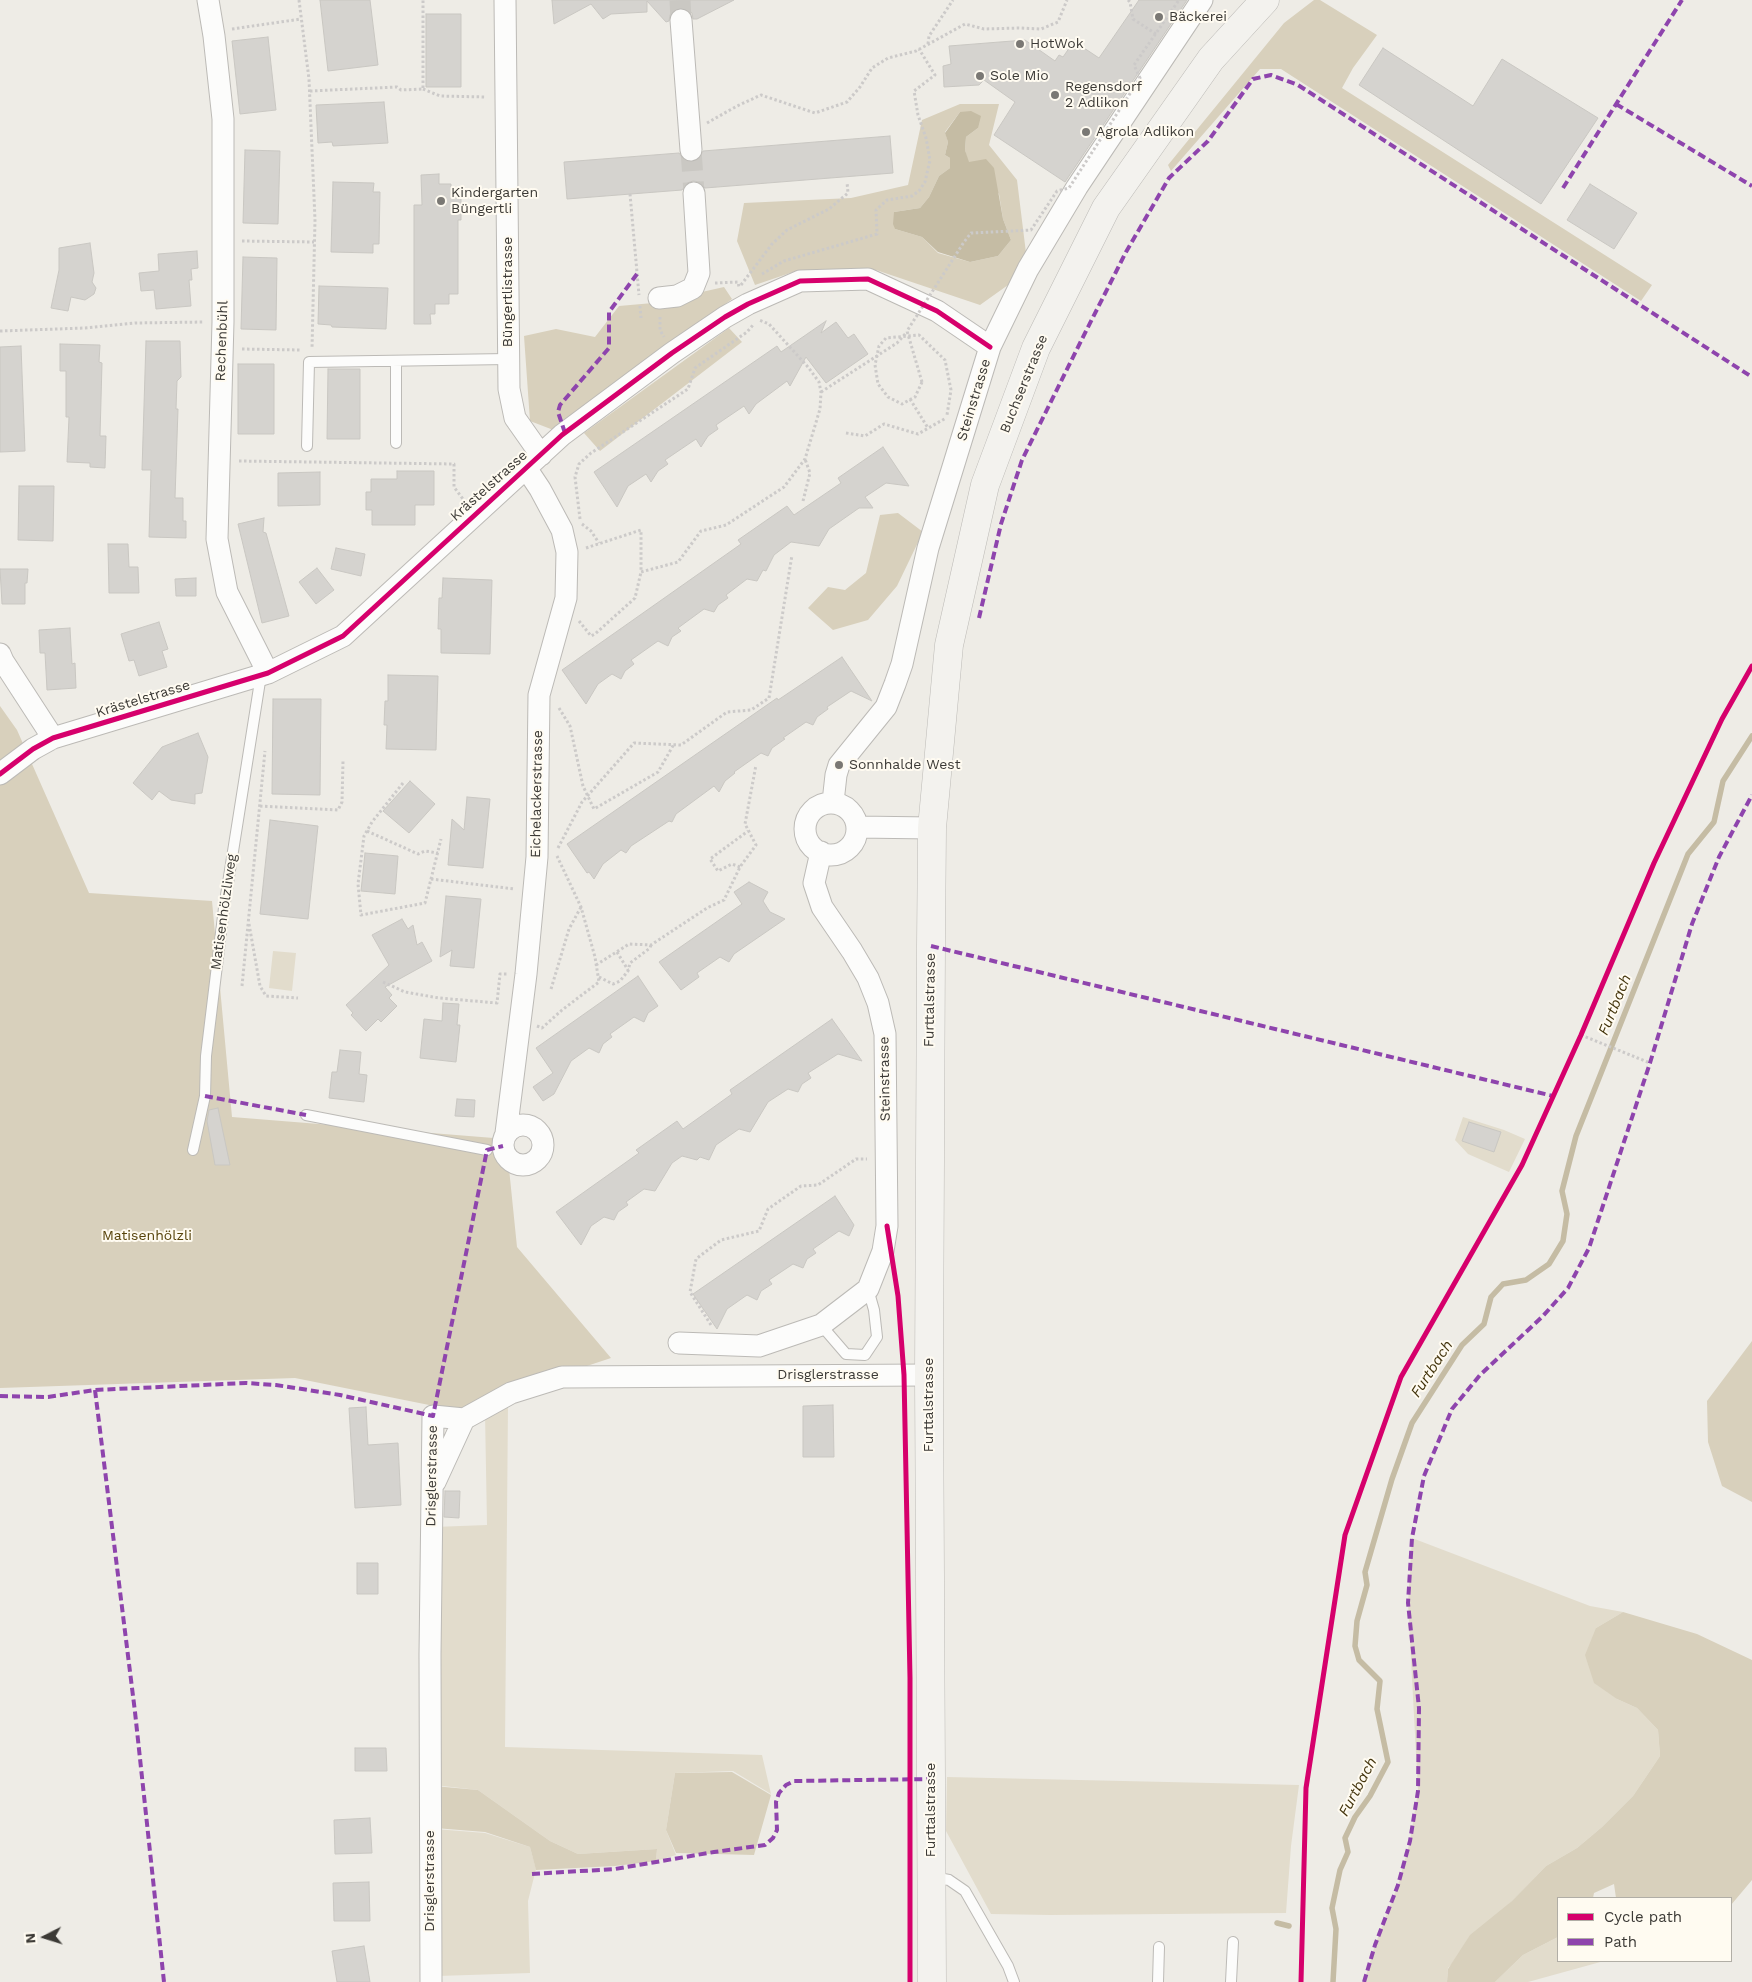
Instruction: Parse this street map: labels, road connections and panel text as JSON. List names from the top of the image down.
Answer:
{
  "streets": {
    "main road": ["Buchserstrasse", "Furttalstrasse"],
    "street": [
      "Büngertlistrasse",
      "Rechenbühl",
      "Steinstrasse",
      "Krästelstrasse",
      "Eichelackerstrasse",
      "Drisglerstrasse"
    ],
    "lane": ["Matisenhölzliweg"]
  },
  "crossings": [
    ["Büngertlistrasse", "Krästelstrasse"],
    ["Büngertlistrasse", "Eichelackerstrasse"],
    ["Rechenbühl", "Krästelstrasse"],
    ["Rechenbühl", "Matisenhölzliweg"],
    ["Buchserstrasse", "Furttalstrasse"],
    ["Steinstrasse", "Krästelstrasse"],
    ["Krästelstrasse", "Eichelackerstrasse"],
    ["Krästelstrasse", "Matisenhölzliweg"],
    ["Furttalstrasse", "Drisglerstrasse"]
  ],
  "water": ["Furtbach"],
  "parks": ["Matisenhölzli"],
  "places": [
    "Bäckerei",
    "HotWok",
    "Sole Mio",
    "Regensdorf 2 Adlikon",
    "Agrola Adlikon",
    "Kindergarten Büngertli",
    "Sonnhalde West"
  ],
  "legend": ["Cycle path", "Path"],
  "north": "left"
}
